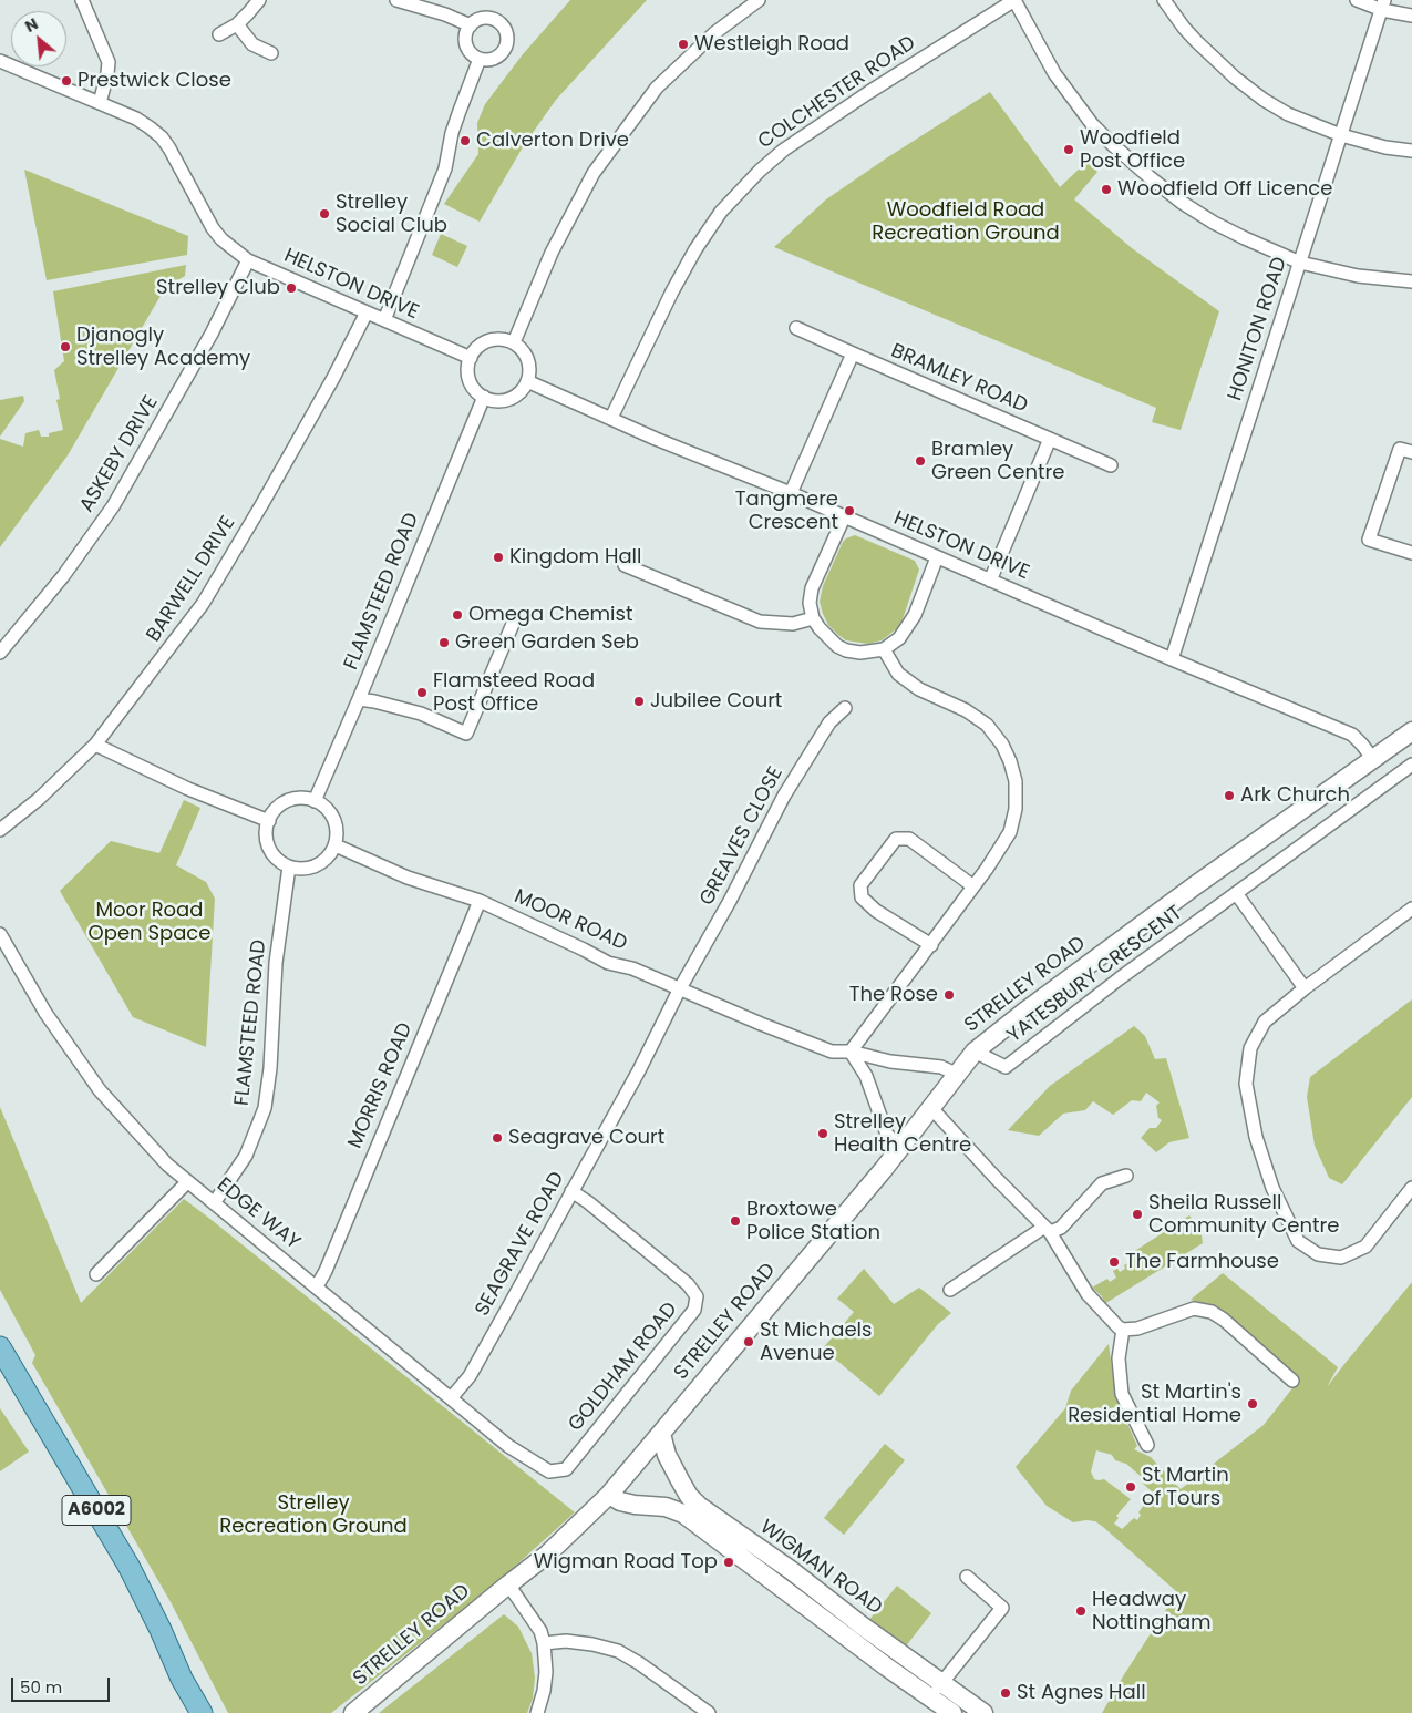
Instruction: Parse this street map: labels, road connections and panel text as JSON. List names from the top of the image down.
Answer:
{
  "streets": {
    "main road": ["STRELLEY ROAD", "A6002", "WIGMAN ROAD"],
    "street": [
      "COLCHESTER ROAD",
      "HELSTON DRIVE",
      "HONITON ROAD",
      "BRAMLEY ROAD",
      "ASKEBY DRIVE",
      "BARWELL DRIVE",
      "FLAMSTEED ROAD",
      "GREAVES CLOSE",
      "MOOR ROAD",
      "YATESBURY CRESCENT",
      "MORRIS ROAD",
      "EDGE WAY",
      "SEAGRAVE ROAD",
      "GOLDHAM ROAD"
    ]
  },
  "crossings": [
    ["COLCHESTER ROAD", "HELSTON DRIVE"],
    ["HELSTON DRIVE", "HONITON ROAD"],
    ["HELSTON DRIVE", "ASKEBY DRIVE"],
    ["HELSTON DRIVE", "BARWELL DRIVE"],
    ["HELSTON DRIVE", "FLAMSTEED ROAD"],
    ["HELSTON DRIVE", "STRELLEY ROAD"],
    ["FLAMSTEED ROAD", "MOOR ROAD"],
    ["FLAMSTEED ROAD", "EDGE WAY"],
    ["GREAVES CLOSE", "MOOR ROAD"],
    ["GREAVES CLOSE", "SEAGRAVE ROAD"],
    ["MOOR ROAD", "STRELLEY ROAD"],
    ["MOOR ROAD", "MORRIS ROAD"],
    ["MOOR ROAD", "SEAGRAVE ROAD"],
    ["YATESBURY CRESCENT", "STRELLEY ROAD"],
    ["STRELLEY ROAD", "WIGMAN ROAD"],
    ["MORRIS ROAD", "EDGE WAY"],
    ["EDGE WAY", "SEAGRAVE ROAD"],
    ["EDGE WAY", "GOLDHAM ROAD"],
    ["SEAGRAVE ROAD", "GOLDHAM ROAD"]
  ],
  "parks": ["Woodfield Road Recreation Ground", "Moor Road Open Space", "Strelley Recreation Ground"],
  "places": [
    "Westleigh Road",
    "Prestwick Close",
    "Calverton Drive",
    "Woodfield Post Office",
    "Woodfield Off Licence",
    "Strelley Social Club",
    "Strelley Club",
    "Djanogly Strelley Academy",
    "Bramley Green Centre",
    "Tangmere Crescent",
    "Kingdom Hall",
    "Omega Chemist",
    "Green Garden Seb",
    "Flamsteed Road Post Office",
    "Jubilee Court",
    "Ark Church",
    "The Rose",
    "Strelley Health Centre",
    "Seagrave Court",
    "Sheila Russell Community Centre",
    "Broxtowe Police Station",
    "The Farmhouse",
    "St Michaels Avenue",
    "St Martin's Residential Home",
    "St Martin of Tours",
    "Wigman Road Top",
    "Headway Nottingham",
    "St Agnes Hall"
  ],
  "scale_bar": "50 m",
  "north": "top left"
}
